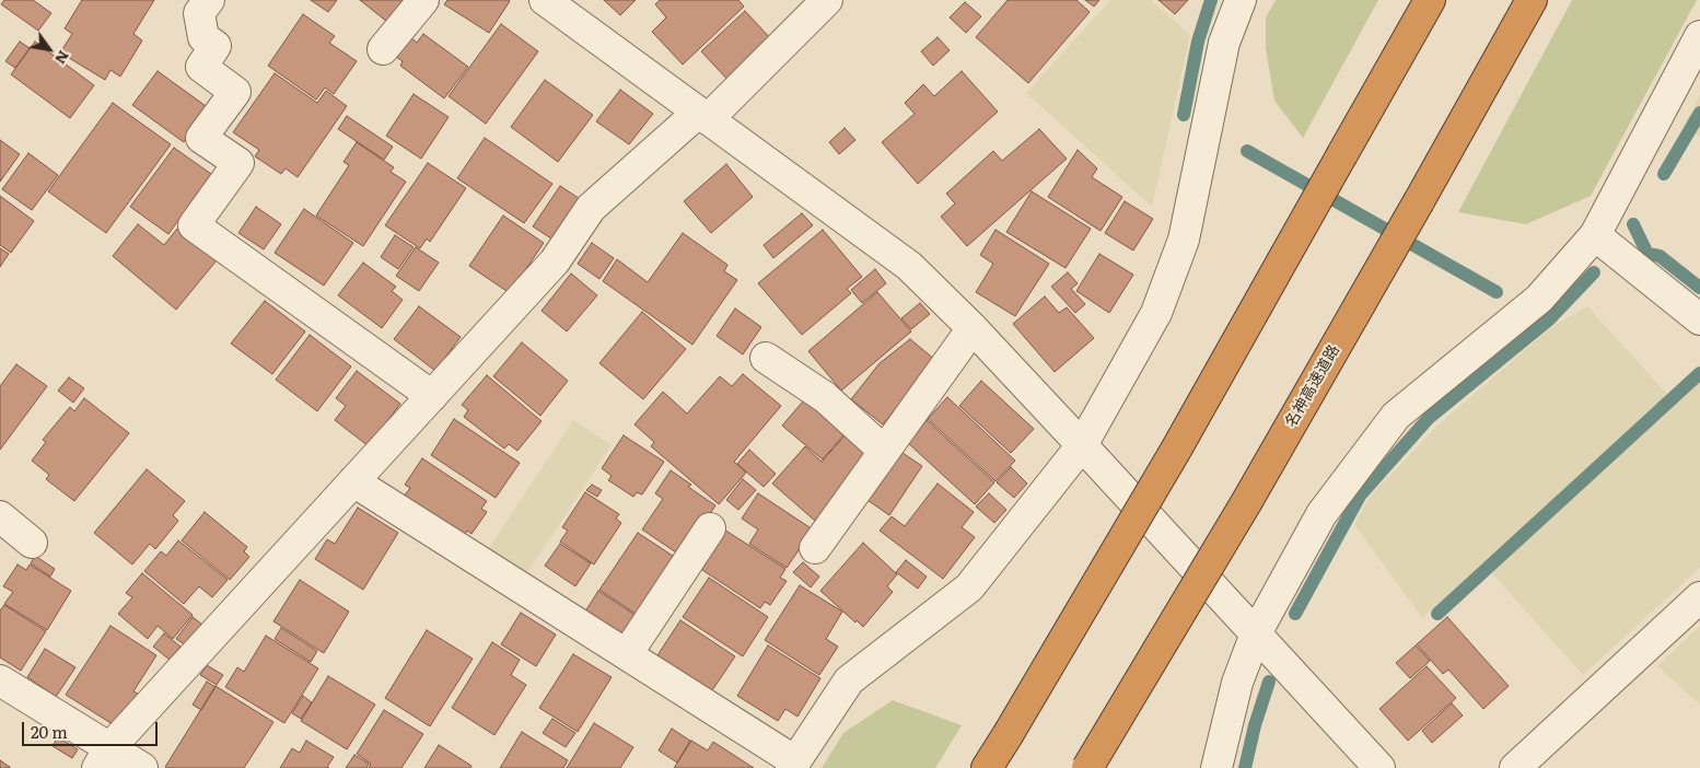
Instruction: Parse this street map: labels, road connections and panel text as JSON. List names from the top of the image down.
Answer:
{
  "streets": {
    "highway": ["名神高速道路"]
  },
  "scale_bar": "20 m",
  "north": "bottom right"
}
